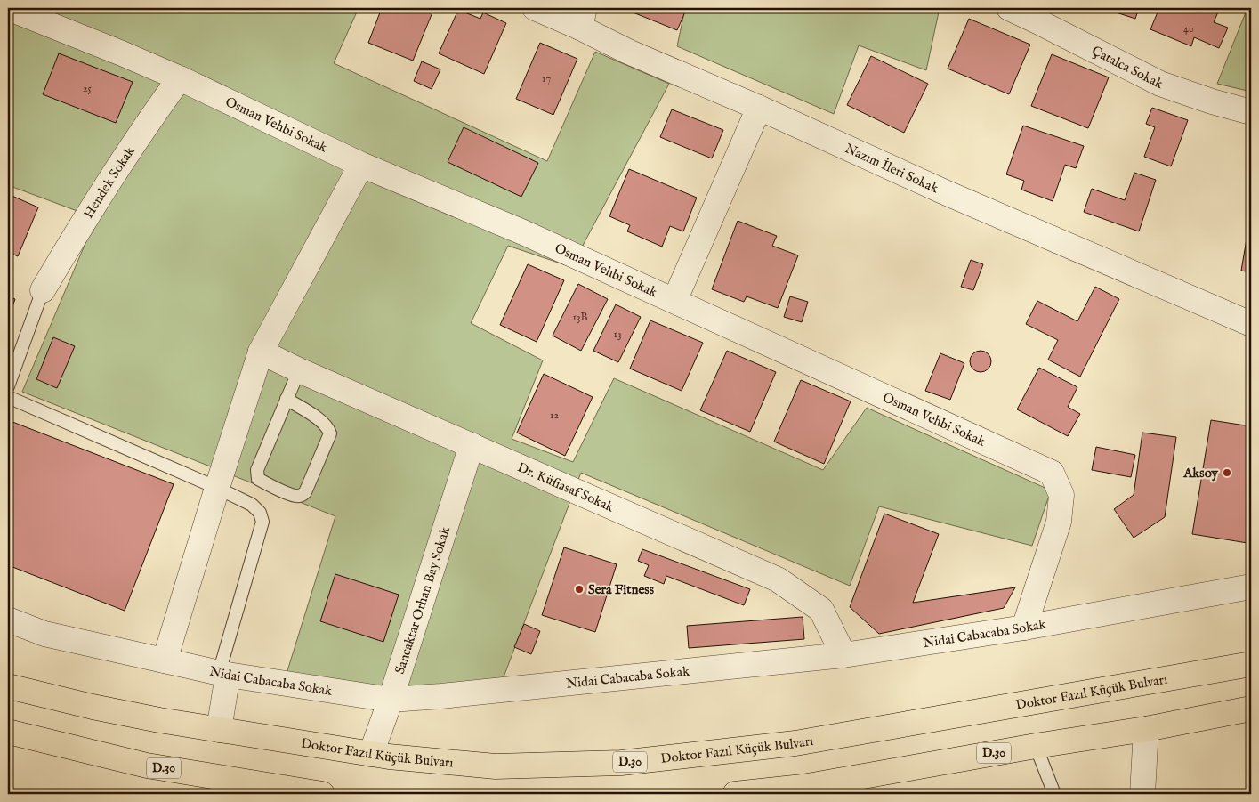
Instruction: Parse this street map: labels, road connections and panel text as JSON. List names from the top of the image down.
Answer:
{
  "streets": {
    "highway": ["Doktor Fazıl Küçük Bulvarı", "D.30"],
    "street": [
      "Çatalca Sokak",
      "Osman Vehbi Sokak",
      "Nazım İleri Sokak",
      "Hendek Sokak",
      "Dr. Küfiasaf Sokak",
      "Sancaktar Orhan Bay Sokak",
      "Nidai Cabacaba Sokak"
    ]
  },
  "crossings": [
    ["Osman Vehbi Sokak", "Hendek Sokak"],
    ["Osman Vehbi Sokak", "Nidai Cabacaba Sokak"],
    ["Dr. Küfiasaf Sokak", "Sancaktar Orhan Bay Sokak"],
    ["Dr. Küfiasaf Sokak", "Nidai Cabacaba Sokak"],
    ["Sancaktar Orhan Bay Sokak", "Nidai Cabacaba Sokak"],
    ["Sancaktar Orhan Bay Sokak", "Doktor Fazıl Küçük Bulvarı"]
  ],
  "places": ["Aksoy", "Sera Fitness"],
  "house_numbers": [
    "40",
    "17",
    "25",
    "13B",
    "13",
    "12"
  ]
}
